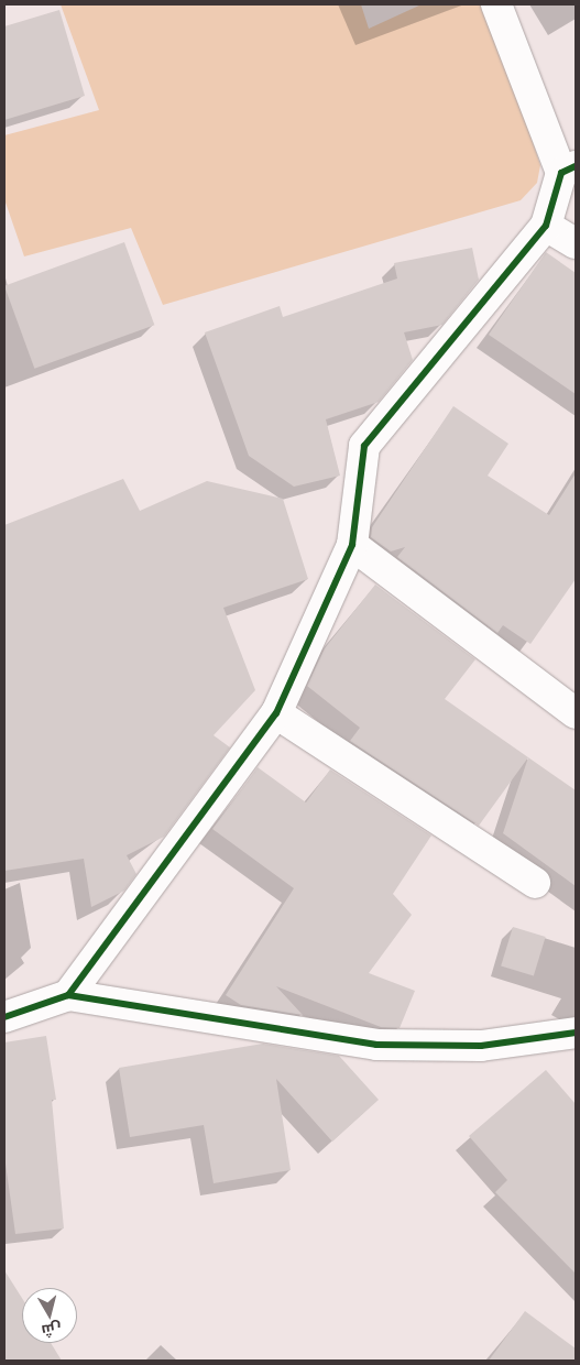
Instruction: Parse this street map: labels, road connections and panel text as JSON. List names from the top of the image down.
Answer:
{
  "north": "bottom"
}
